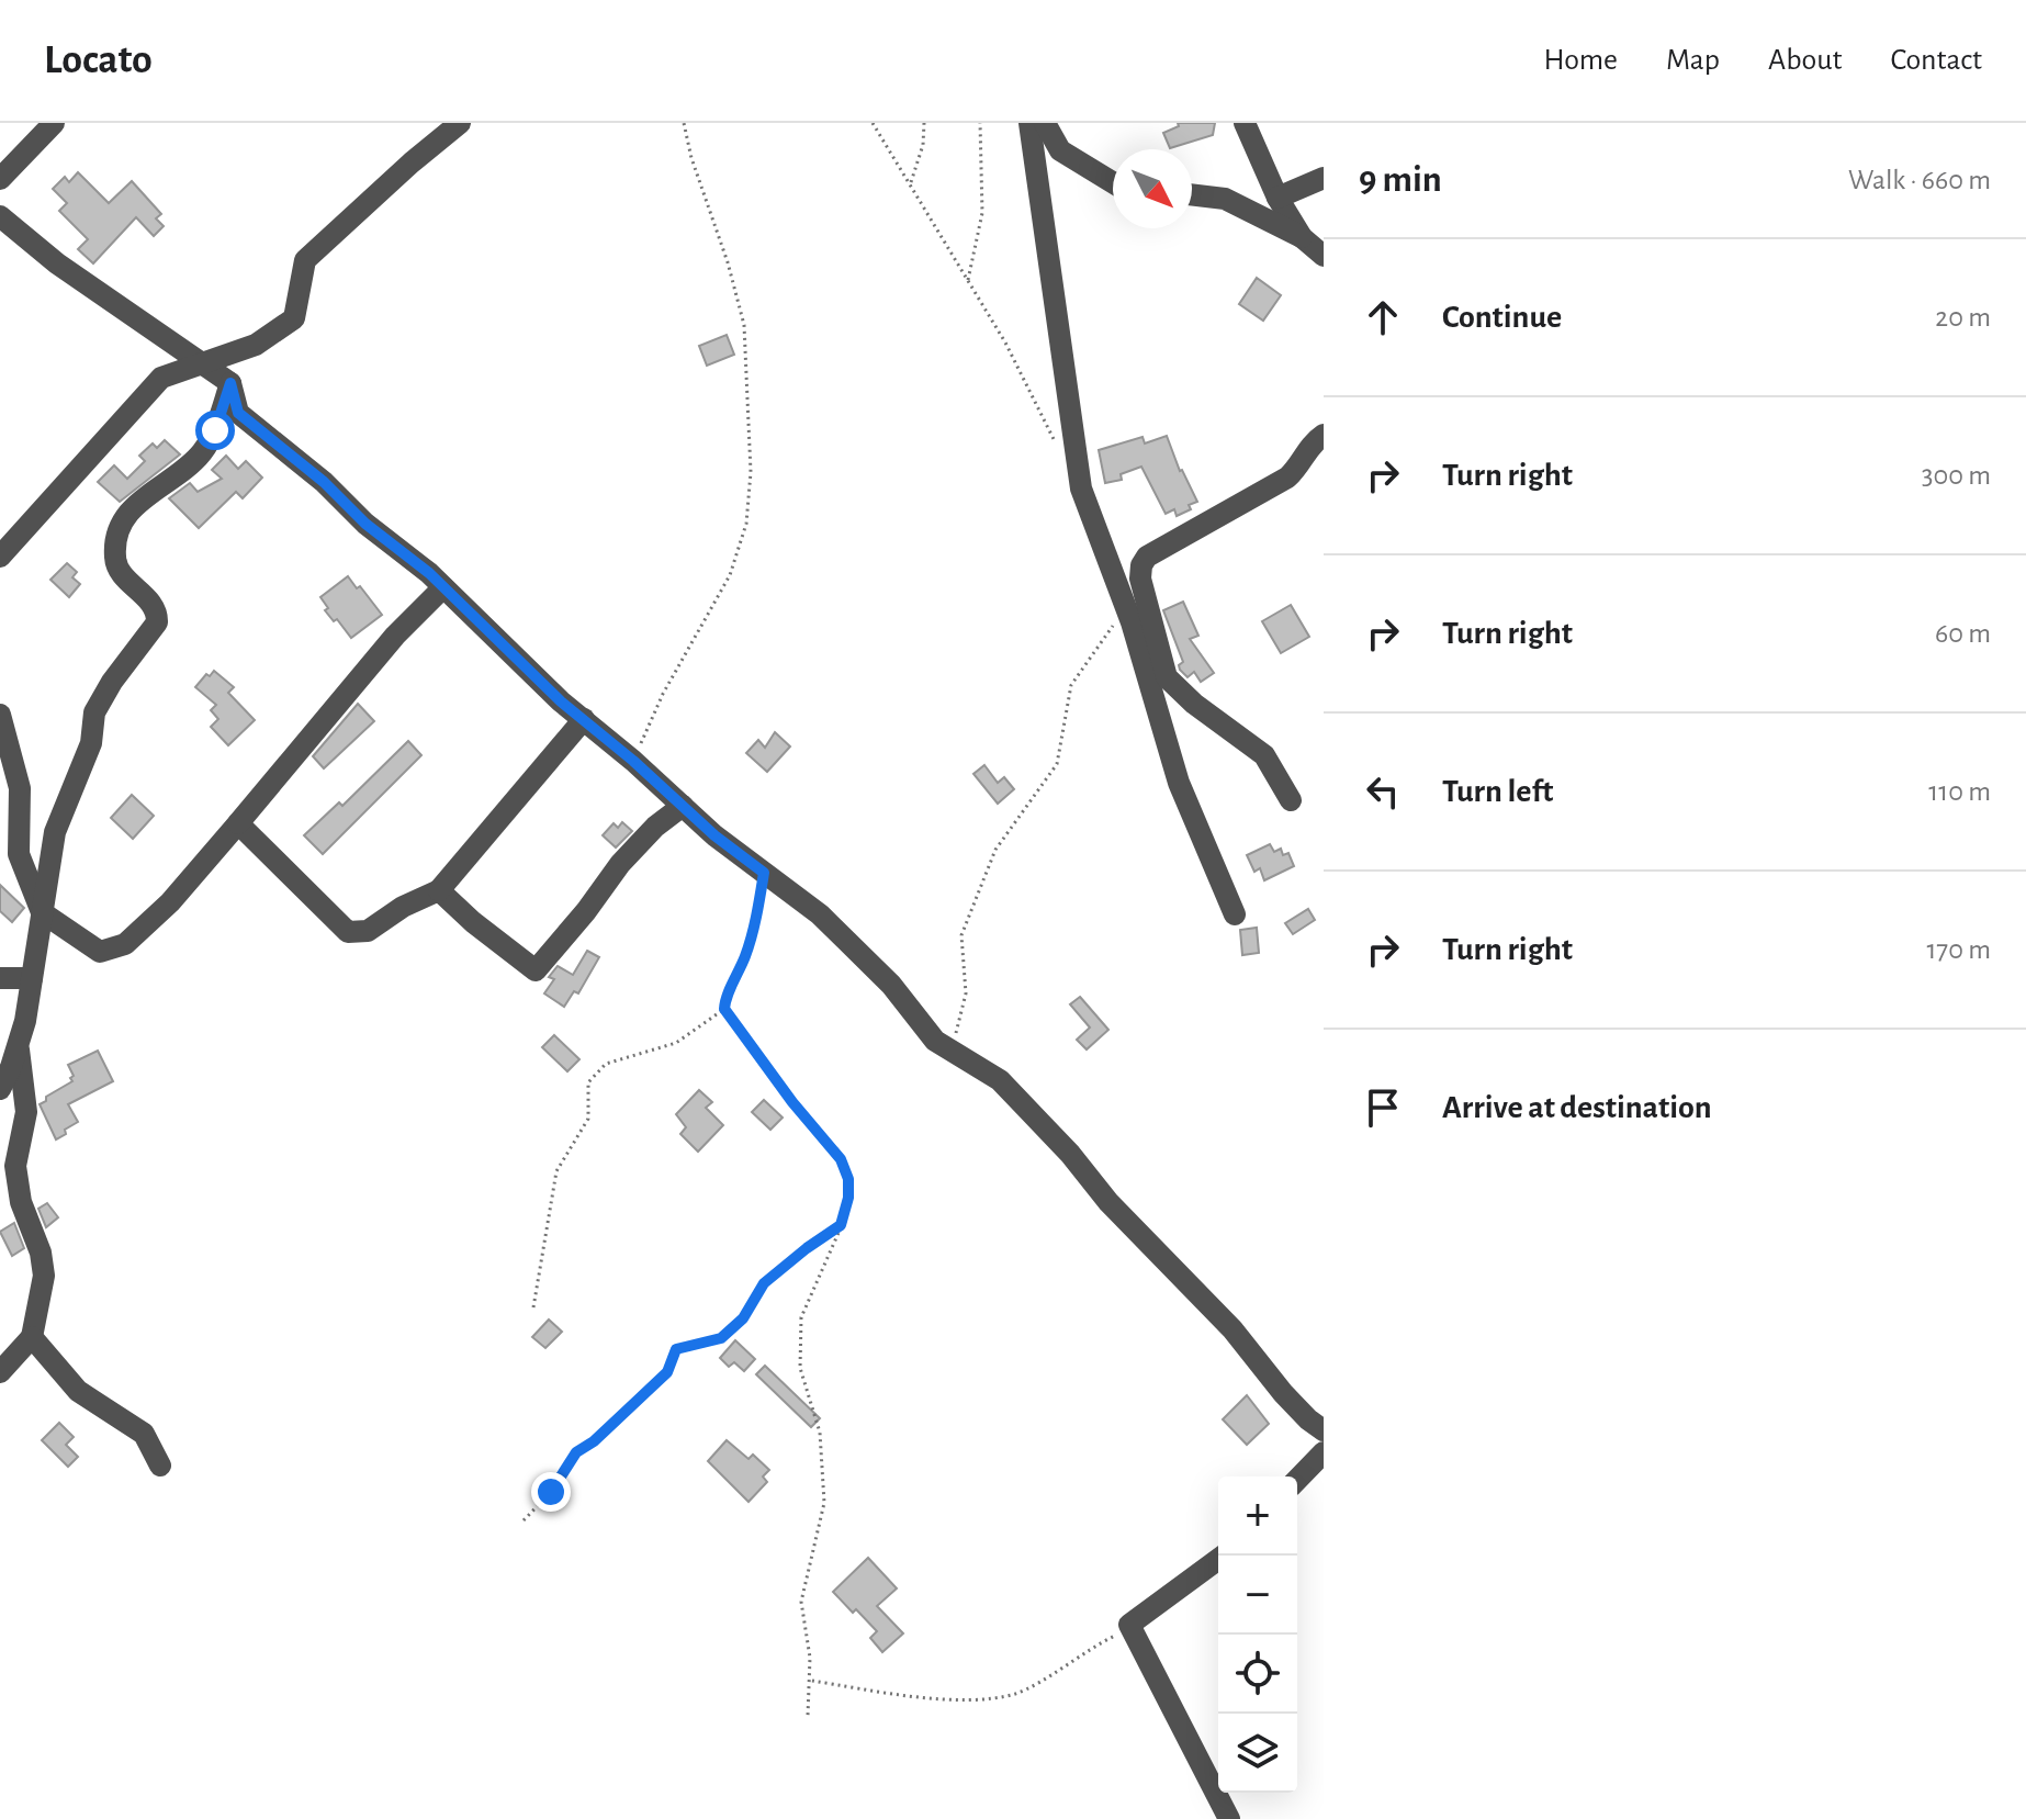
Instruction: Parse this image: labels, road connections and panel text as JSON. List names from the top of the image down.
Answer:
{
  "north": "bottom right",
  "page": {
    "header": "Locato",
    "nav": [
      "Home",
      "Map",
      "About",
      "Contact"
    ],
    "heading": ["9 min", "Walk · 660 m"],
    "list": [
      ["Continue", "20 m"],
      ["Turn right", "300 m"],
      ["Turn right", "60 m"],
      ["Turn left", "110 m"],
      ["Turn right", "170 m"],
      "Arrive at destination"
    ],
    "map_buttons": ["+", "−"]
  }
}
